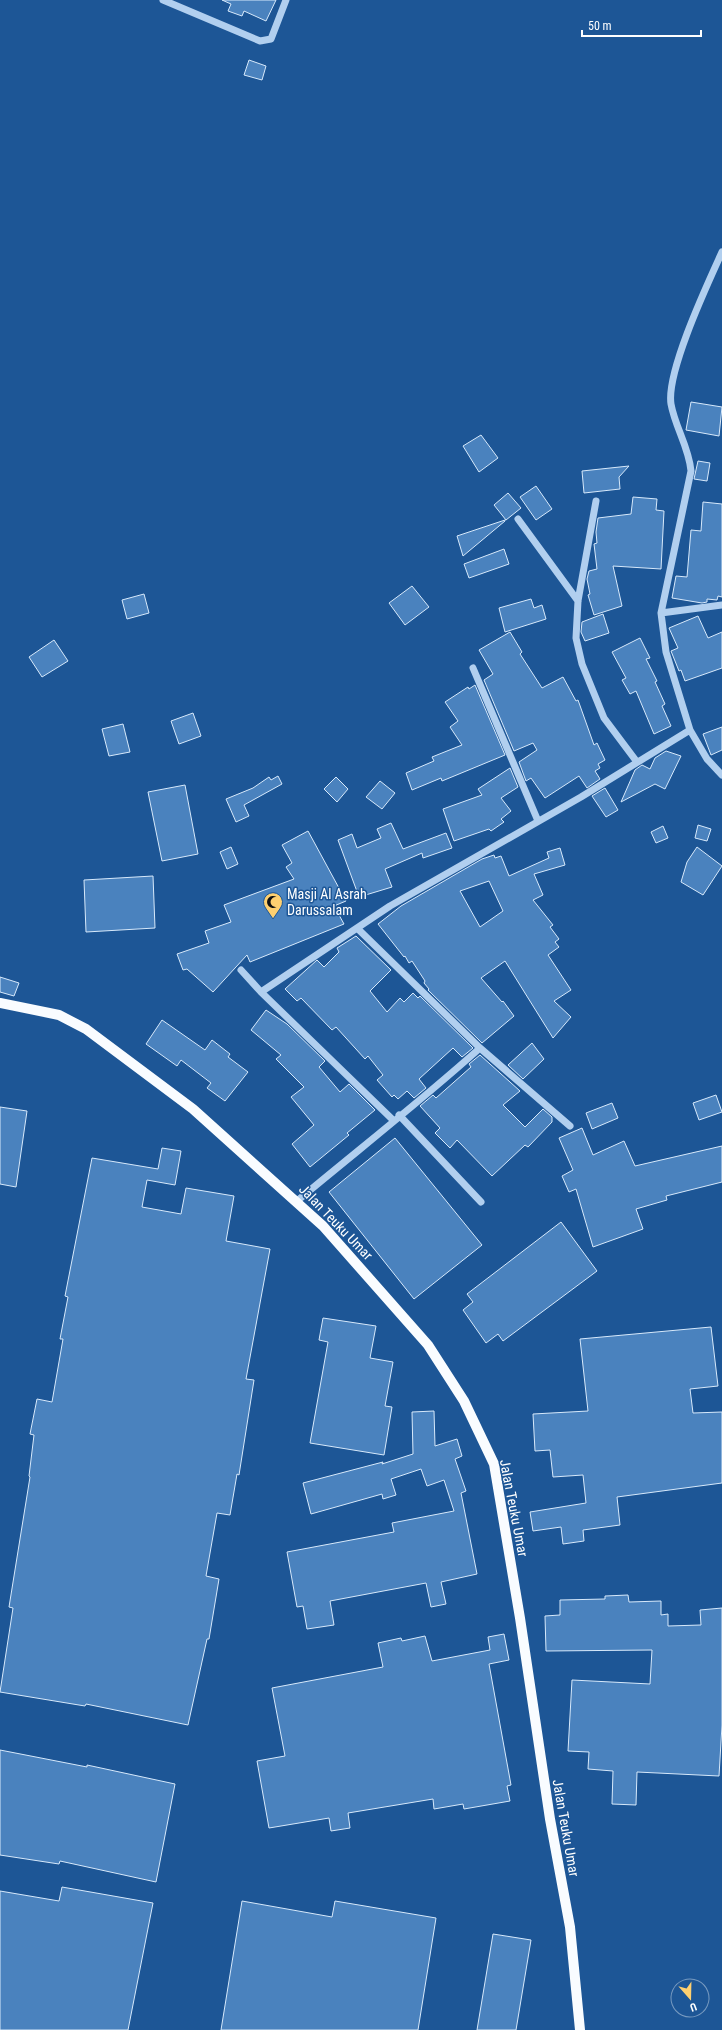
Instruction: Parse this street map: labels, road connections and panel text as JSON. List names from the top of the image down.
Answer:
{
  "streets": {
    "main road": ["Jalan Teuku Umar"]
  },
  "places": {
    "mosque": ["Masji Al Asrah Darussalam"]
  },
  "scale_bar": "50 m",
  "north": "bottom"
}
